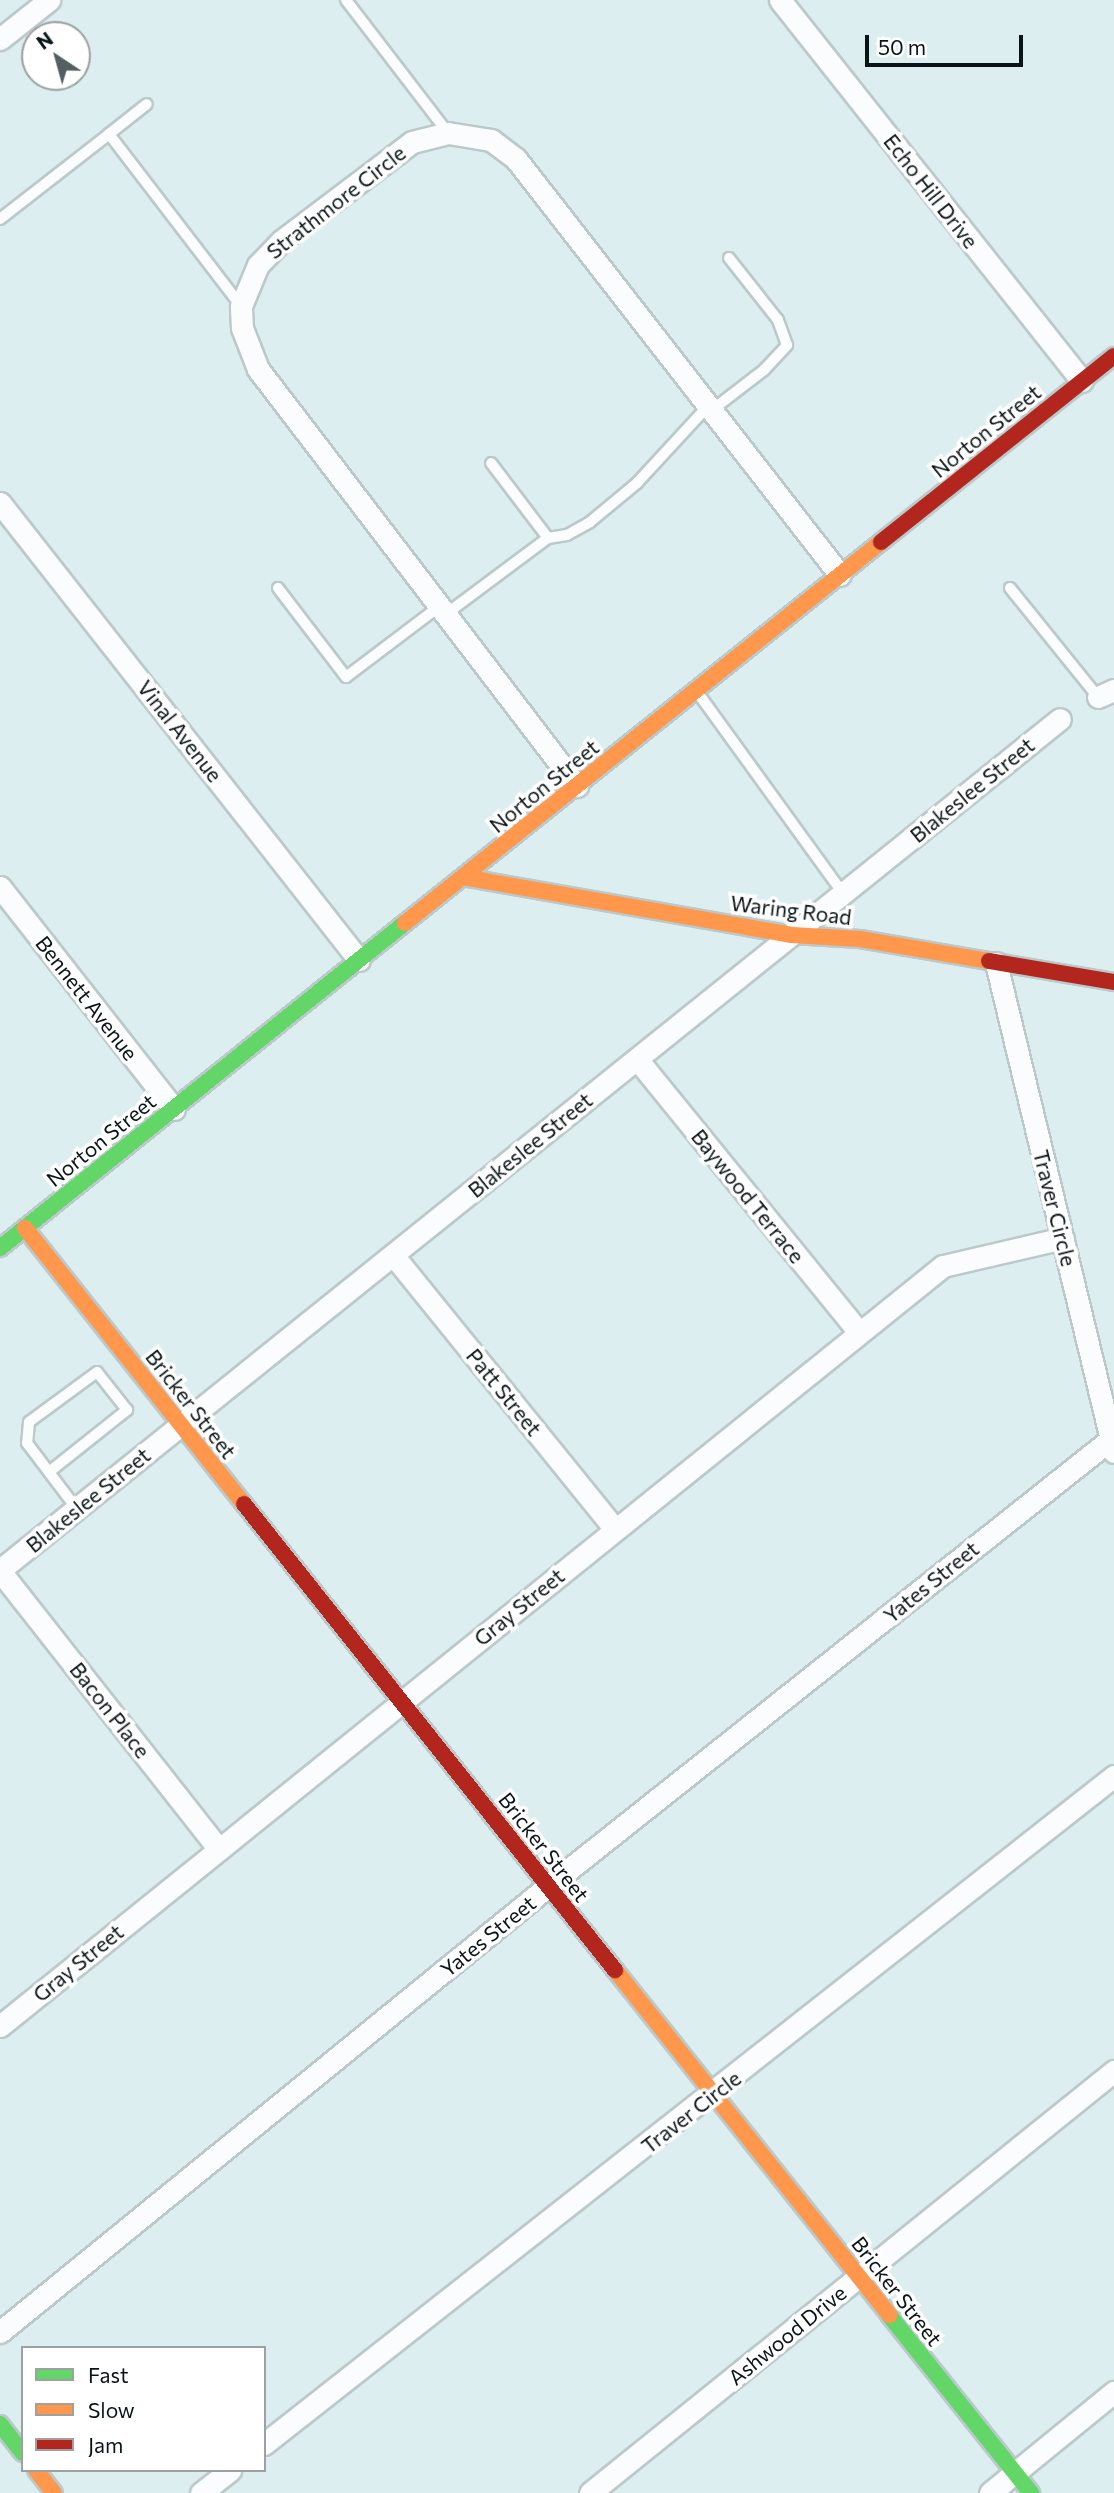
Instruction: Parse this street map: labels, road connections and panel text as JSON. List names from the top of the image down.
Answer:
{
  "streets": {
    "street": [
      "Echo Hill Drive",
      "Strathmore Circle",
      "Norton Street",
      "Vinal Avenue",
      "Blakeslee Street",
      "Waring Road",
      "Bennett Avenue",
      "Baywood Terrace",
      "Traver Circle",
      "Patt Street",
      "Bricker Street",
      "Yates Street",
      "Gray Street",
      "Bacon Place",
      "Ashwood Drive"
    ]
  },
  "crossings": [
    ["Echo Hill Drive", "Norton Street"],
    ["Strathmore Circle", "Norton Street"],
    ["Norton Street", "Vinal Avenue"],
    ["Norton Street", "Waring Road"],
    ["Norton Street", "Bennett Avenue"],
    ["Norton Street", "Bricker Street"],
    ["Blakeslee Street", "Waring Road"],
    ["Blakeslee Street", "Baywood Terrace"],
    ["Blakeslee Street", "Patt Street"],
    ["Blakeslee Street", "Bricker Street"],
    ["Blakeslee Street", "Bacon Place"],
    ["Waring Road", "Traver Circle"],
    ["Baywood Terrace", "Gray Street"],
    ["Traver Circle", "Bricker Street"],
    ["Traver Circle", "Yates Street"],
    ["Traver Circle", "Gray Street"],
    ["Patt Street", "Gray Street"],
    ["Bricker Street", "Yates Street"],
    ["Bricker Street", "Gray Street"],
    ["Bricker Street", "Ashwood Drive"],
    ["Gray Street", "Bacon Place"]
  ],
  "legend": ["Fast", "Slow", "Jam"],
  "scale_bar": "50 m",
  "north": "top left"
}
